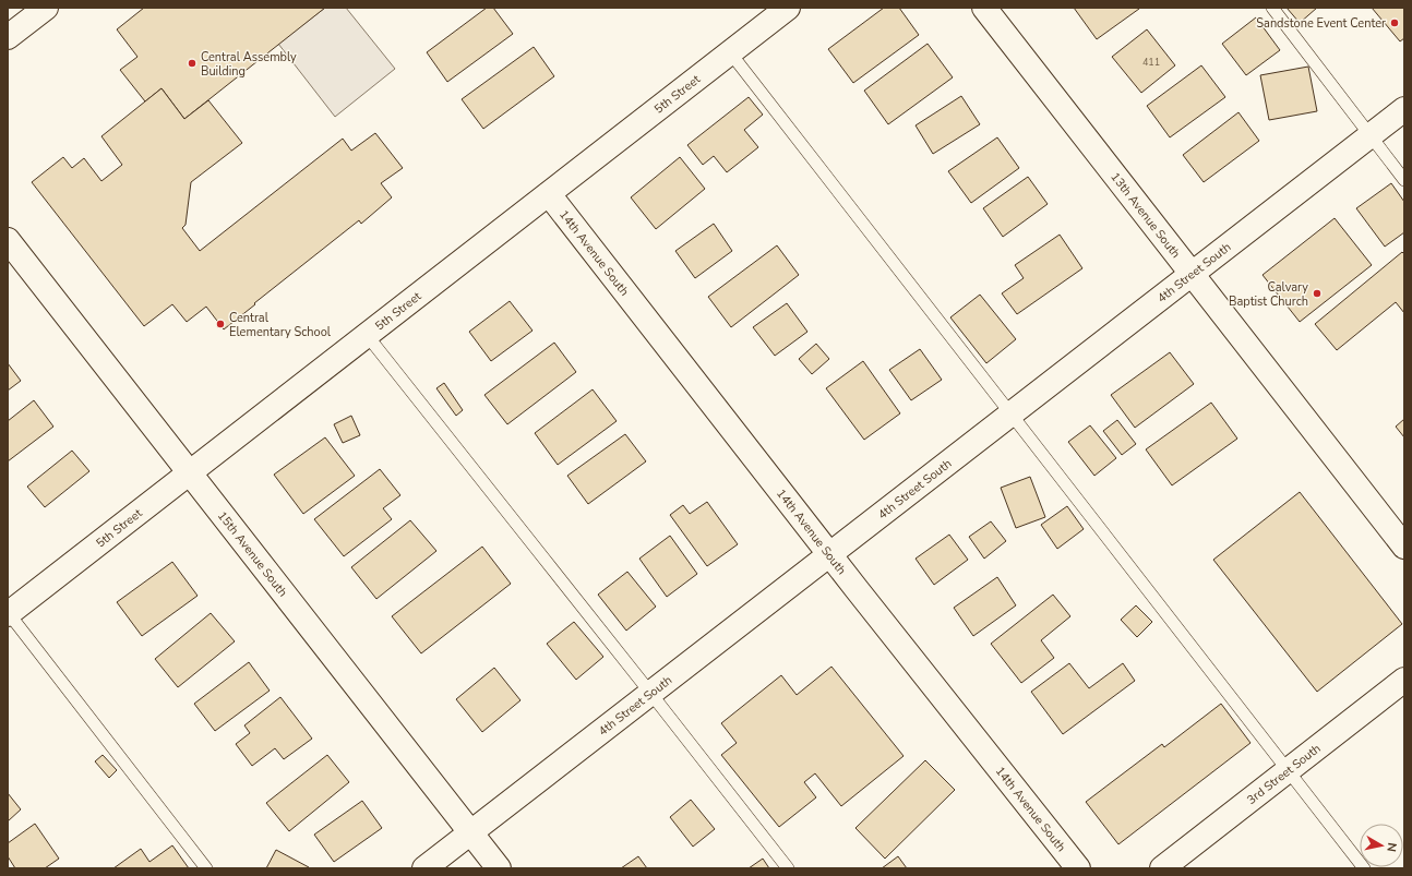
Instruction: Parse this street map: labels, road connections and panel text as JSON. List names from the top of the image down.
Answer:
{
  "streets": {
    "street": [
      "5th Street",
      "13th Avenue South",
      "14th Avenue South",
      "4th Street South",
      "15th Avenue South",
      "3rd Street South"
    ]
  },
  "crossings": [
    ["5th Street", "14th Avenue South"],
    ["5th Street", "15th Avenue South"],
    ["13th Avenue South", "4th Street South"],
    ["14th Avenue South", "4th Street South"],
    ["4th Street South", "15th Avenue South"]
  ],
  "places": [
    "Sandstone Event Center",
    "Central Assembly Building",
    "Calvary Baptist Church",
    "Central Elementary School"
  ],
  "house_numbers": ["411"],
  "north": "right"
}
